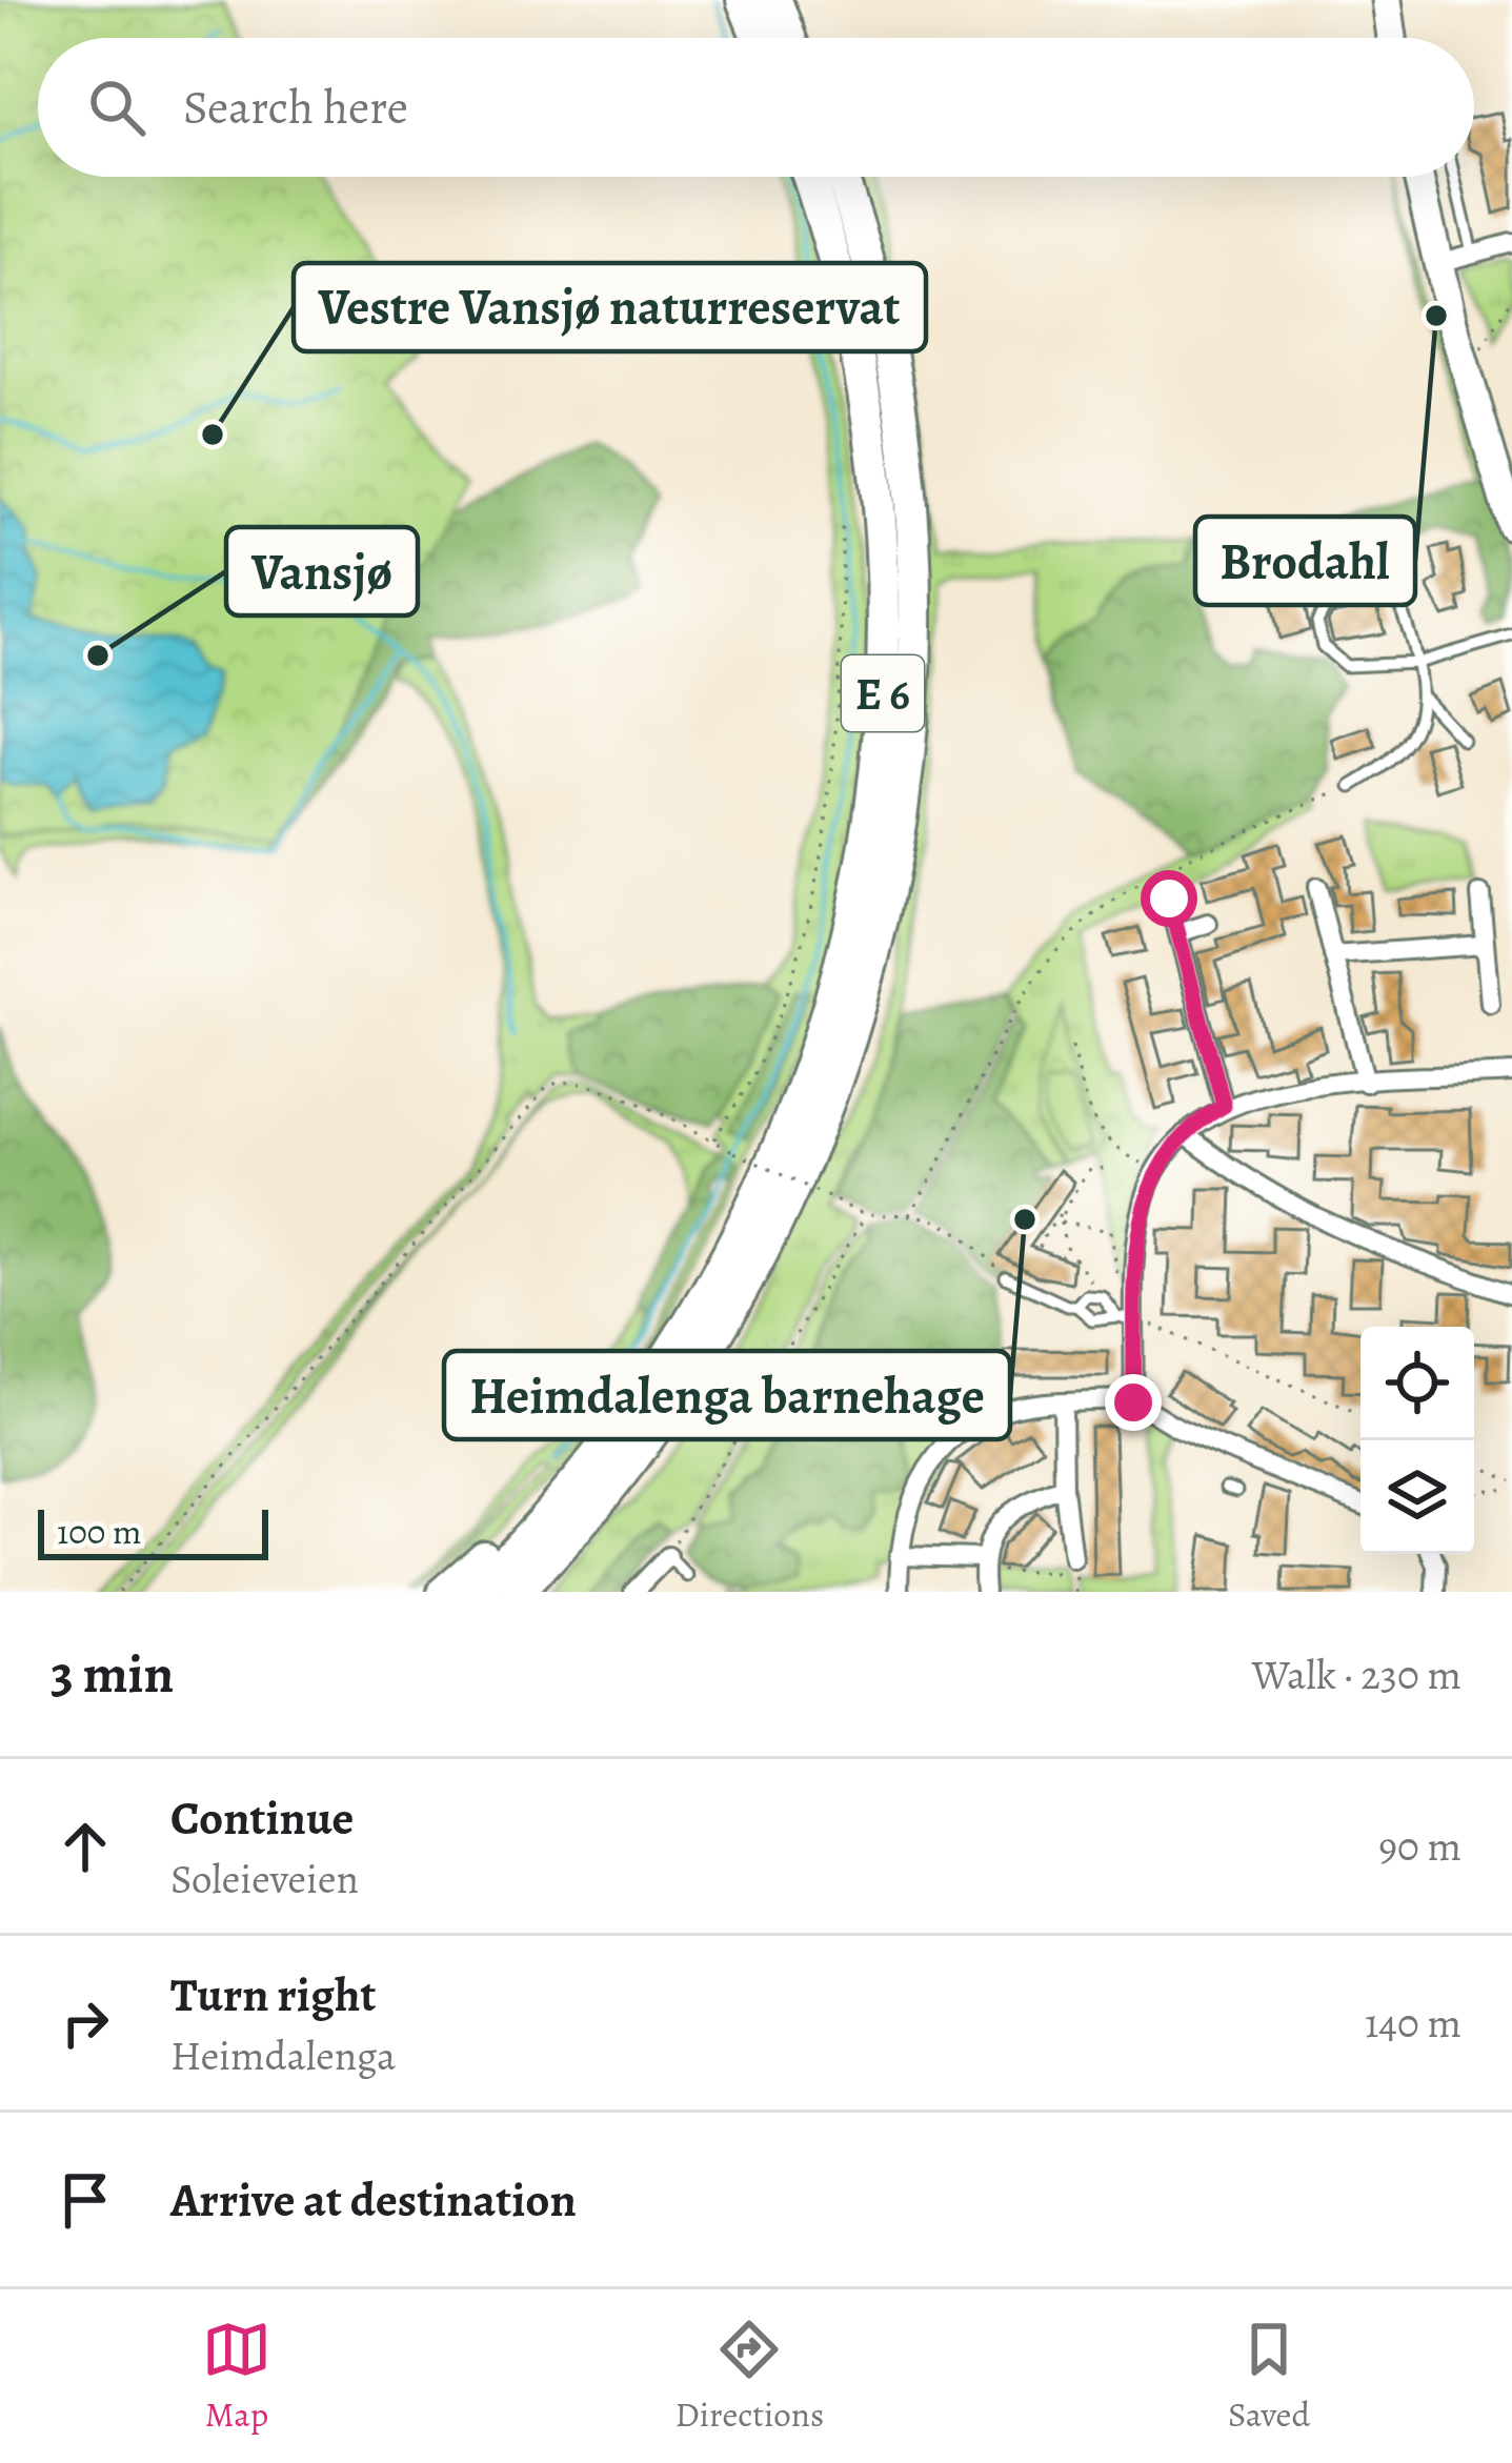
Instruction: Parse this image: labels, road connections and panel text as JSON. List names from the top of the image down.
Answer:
{
  "streets": {
    "highway": ["E 6"]
  },
  "places": [
    "Brodahl",
    "Vestre Vansjø naturreservat",
    "Vansjø",
    "Heimdalenga barnehage"
  ],
  "scale_bar": "100 m",
  "page": {
    "search": "Search here",
    "scale": "100 m",
    "heading": ["3 min", "Walk · 230 m"],
    "list": [
      ["Continue", "Soleieveien", "90 m"],
      ["Turn right", "Heimdalenga", "140 m"],
      "Arrive at destination"
    ],
    "nav": ["Map", "Directions", "Saved"]
  }
}
